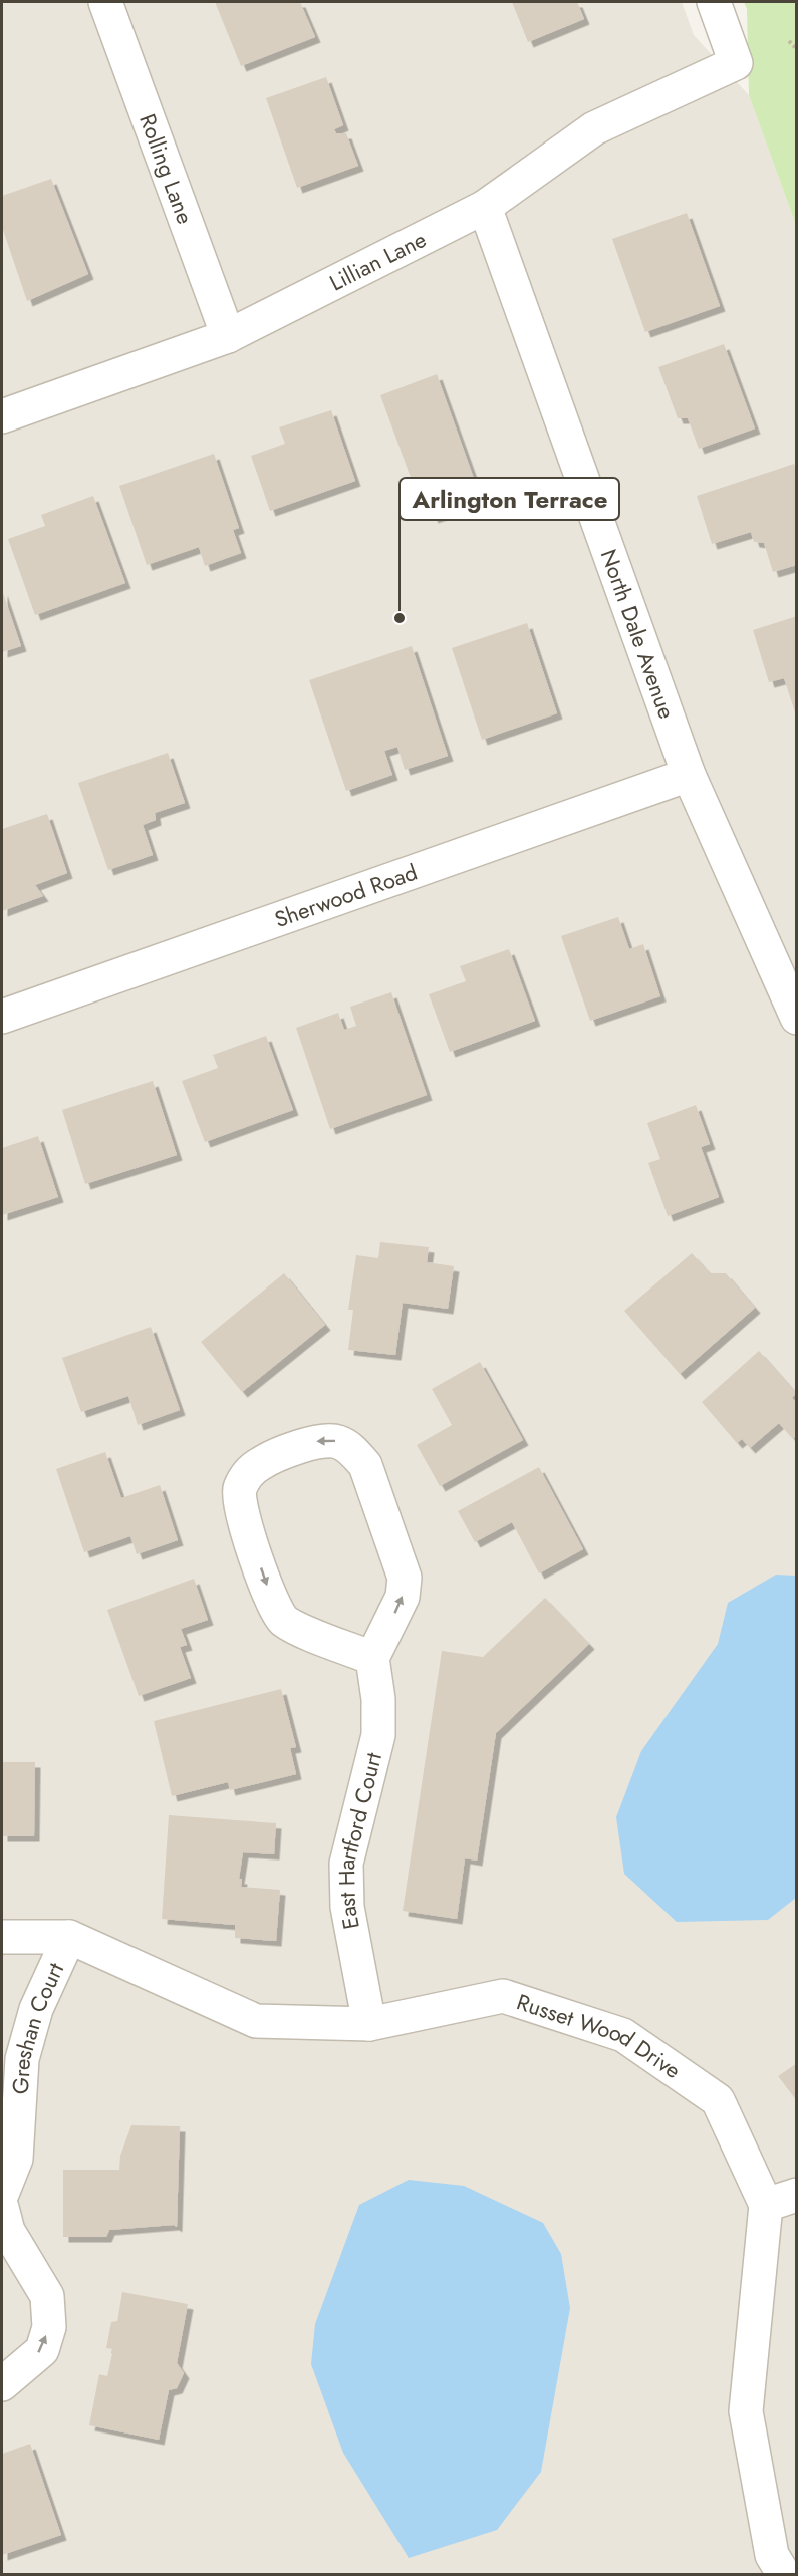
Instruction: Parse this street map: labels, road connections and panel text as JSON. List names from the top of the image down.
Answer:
{
  "streets": {
    "street": [
      "Rolling Lane",
      "Lillian Lane",
      "North Dale Avenue",
      "Sherwood Road",
      "East Hartford Court",
      "Greshan Court",
      "Russet Wood Drive"
    ]
  },
  "crossings": [
    ["Rolling Lane", "Lillian Lane"],
    ["Lillian Lane", "North Dale Avenue"],
    ["North Dale Avenue", "Sherwood Road"],
    ["East Hartford Court", "Russet Wood Drive"],
    ["Greshan Court", "Russet Wood Drive"]
  ],
  "places": ["Arlington Terrace"]
}
